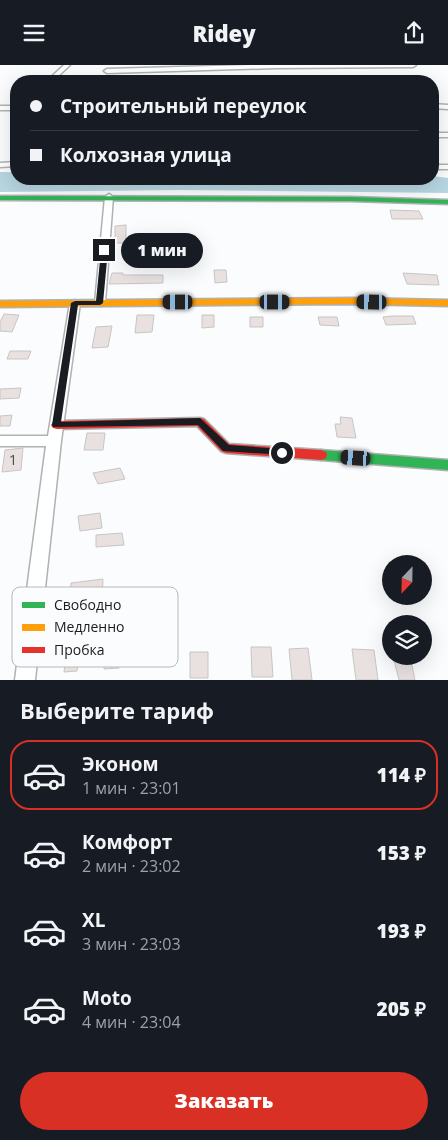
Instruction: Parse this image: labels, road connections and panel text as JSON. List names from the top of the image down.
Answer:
{
  "house_numbers": ["1"],
  "legend": ["Свободно", "Медленно", "Пробка"],
  "north": "bottom",
  "page": {
    "header": "Ridey",
    "banner": ["Строительный переулок", "Колхозная улица"],
    "bubble": "1 мин",
    "heading": "Выберите тариф",
    "list": [
      {
        "name": "Эконом",
        "note": "1 мин · 23:01",
        "value": "114 ₽"
      },
      {
        "name": "Комфорт",
        "note": "2 мин · 23:02",
        "value": "153 ₽"
      },
      {
        "name": "XL",
        "note": "3 мин · 23:03",
        "value": "193 ₽"
      },
      {
        "name": "Moto",
        "note": "4 мин · 23:04",
        "value": "205 ₽"
      }
    ],
    "buttons": "Заказать"
  }
}
